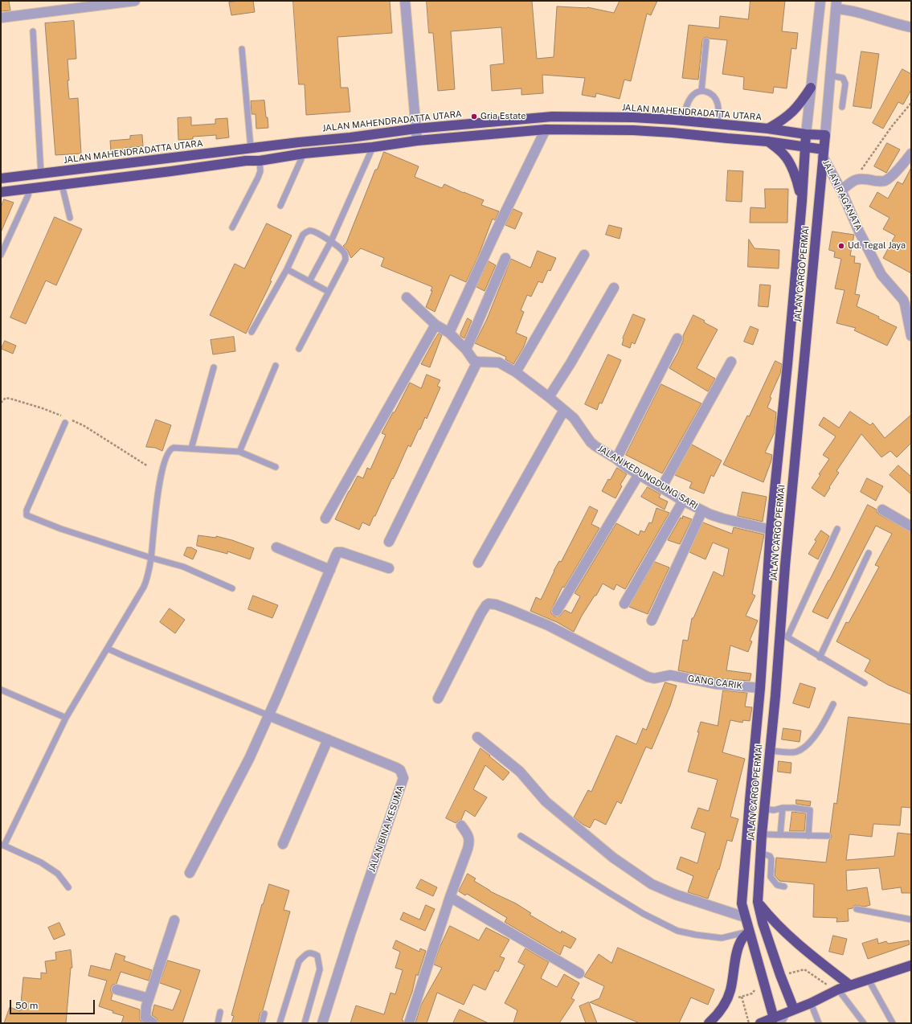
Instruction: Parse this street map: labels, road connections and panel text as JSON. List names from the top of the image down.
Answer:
{
  "streets": {
    "highway": ["JALAN MAHENDRADATTA UTARA", "JALAN CARGO PERMAI"],
    "street": [
      "JALAN RAGANATA",
      "JALAN KEDUNGDUNG SARI",
      "GANG CARIK",
      "JALAN BINA KESUMA"
    ]
  },
  "crossings": [
    ["JALAN MAHENDRADATTA UTARA", "JALAN CARGO PERMAI"],
    ["JALAN RAGANATA", "JALAN CARGO PERMAI"],
    ["JALAN CARGO PERMAI", "JALAN KEDUNGDUNG SARI"],
    ["JALAN CARGO PERMAI", "GANG CARIK"]
  ],
  "places": ["Gria Estate", "Ud. Tegal Jaya"],
  "scale_bar": "50 m"
}
